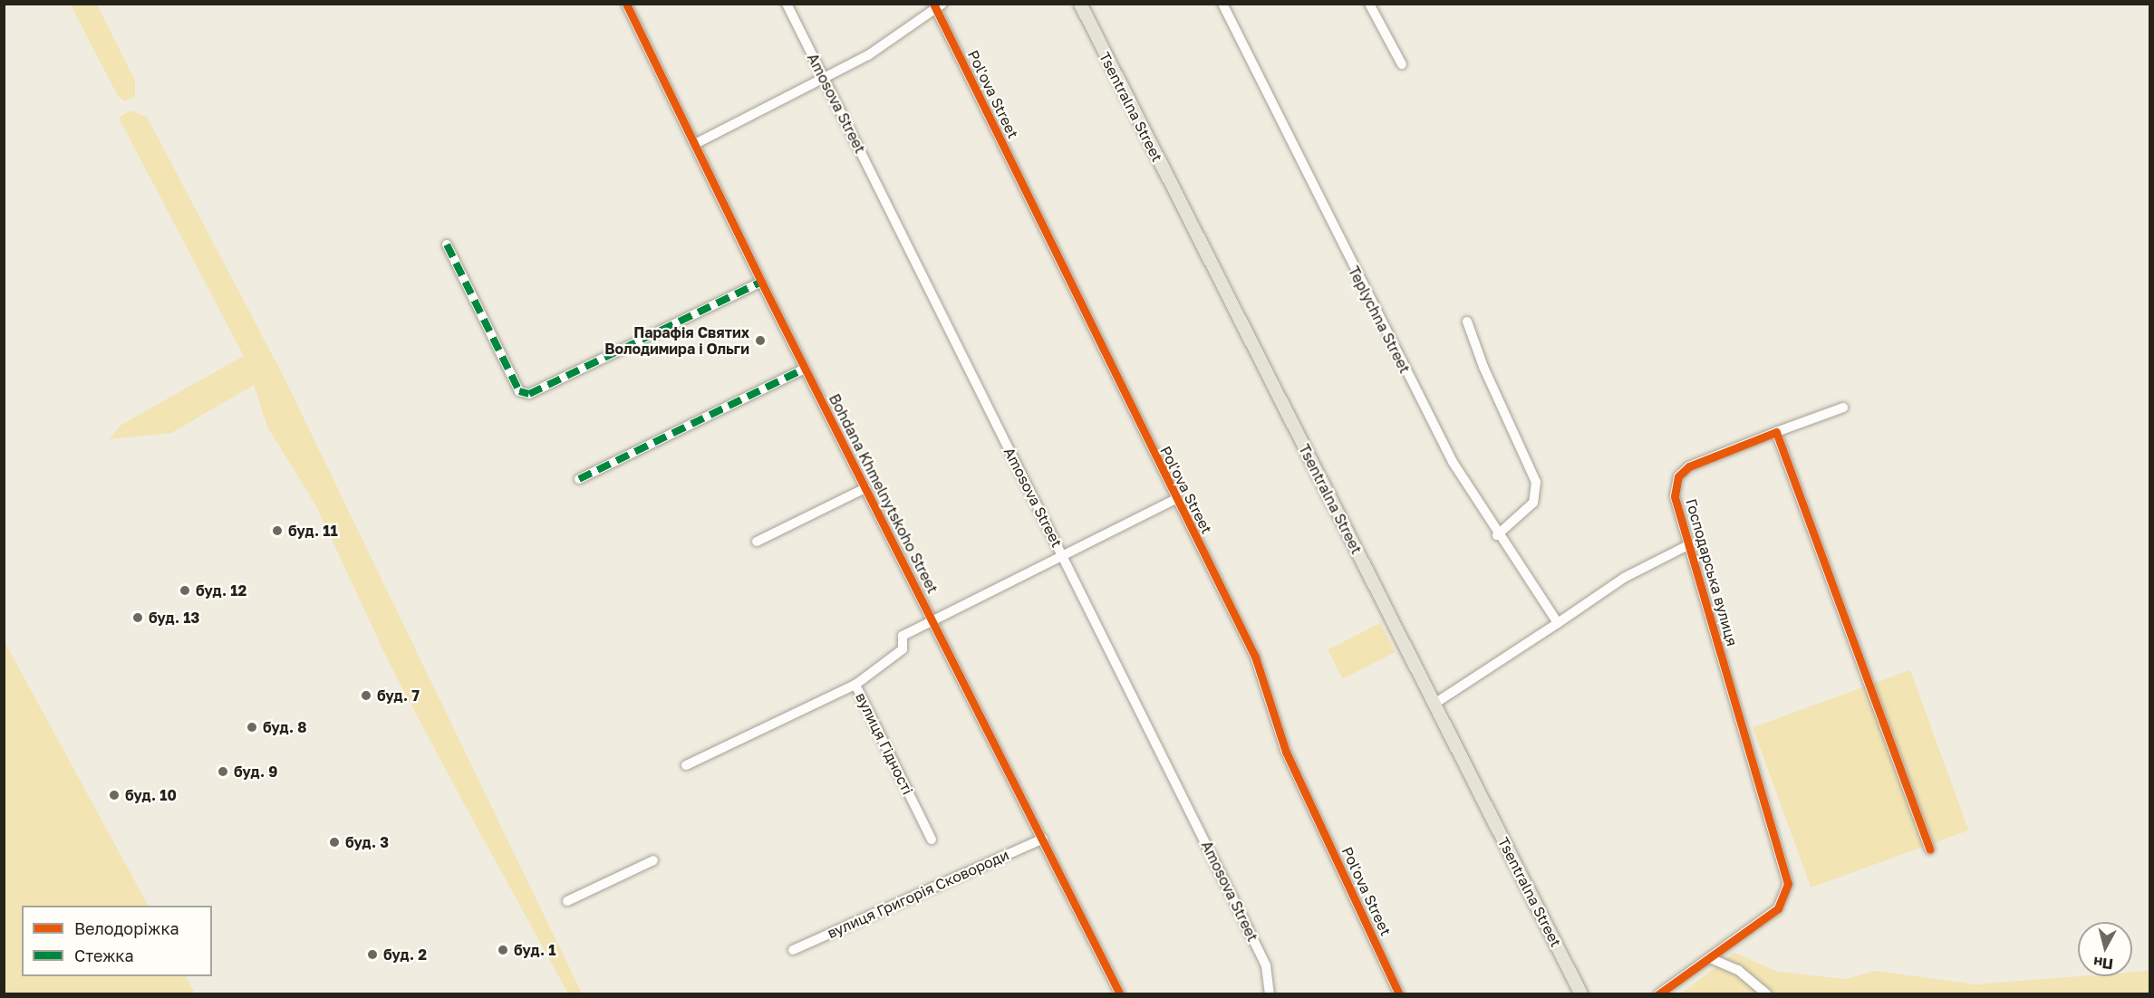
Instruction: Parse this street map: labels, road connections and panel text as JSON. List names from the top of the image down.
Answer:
{
  "streets": {
    "main road": ["Tsentralna Street"],
    "street": [
      "Pol'ova Street",
      "Amosova Street",
      "Teplychna Street",
      "Bohdana Khmelnytskoho Street",
      "Господарська вулиця",
      "вулиця Гідності",
      "вулиця Григорія Сковороди"
    ]
  },
  "crossings": [
    ["Bohdana Khmelnytskoho Street", "вулиця Гідності"],
    ["Bohdana Khmelnytskoho Street", "вулиця Григорія Сковороди"]
  ],
  "places": [
    "Парафія Святих Володимира і Ольги",
    "буд. 11",
    "буд. 12",
    "буд. 13",
    "буд. 7",
    "буд. 8",
    "буд. 9",
    "буд. 10",
    "буд. 3",
    "буд. 1",
    "буд. 2"
  ],
  "legend": ["Велодоріжка", "Стежка"],
  "north": "bottom"
}
